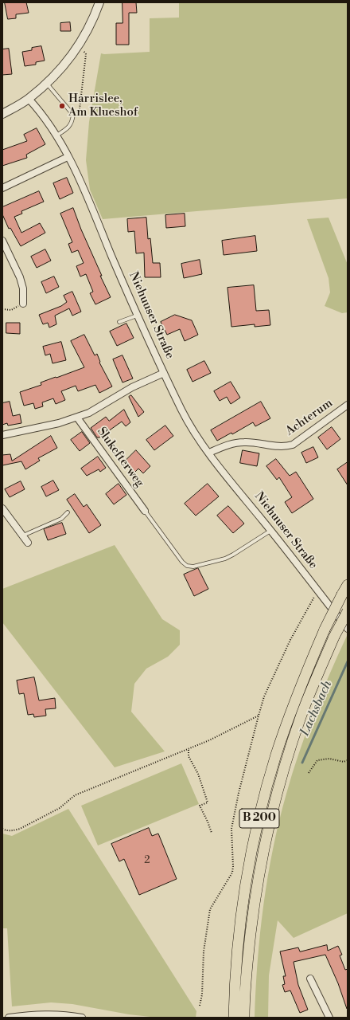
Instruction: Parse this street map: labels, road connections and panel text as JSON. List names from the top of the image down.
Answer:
{
  "streets": {
    "highway": ["B 200"],
    "street": ["Niehuuser Straße", "Achterum", "Slukefterweg"]
  },
  "crossings": [
    ["Niehuuser Straße", "Achterum"]
  ],
  "water": ["Lachsbach"],
  "places": ["Harrislee, Am Klueshof"],
  "house_numbers": ["2"]
}
